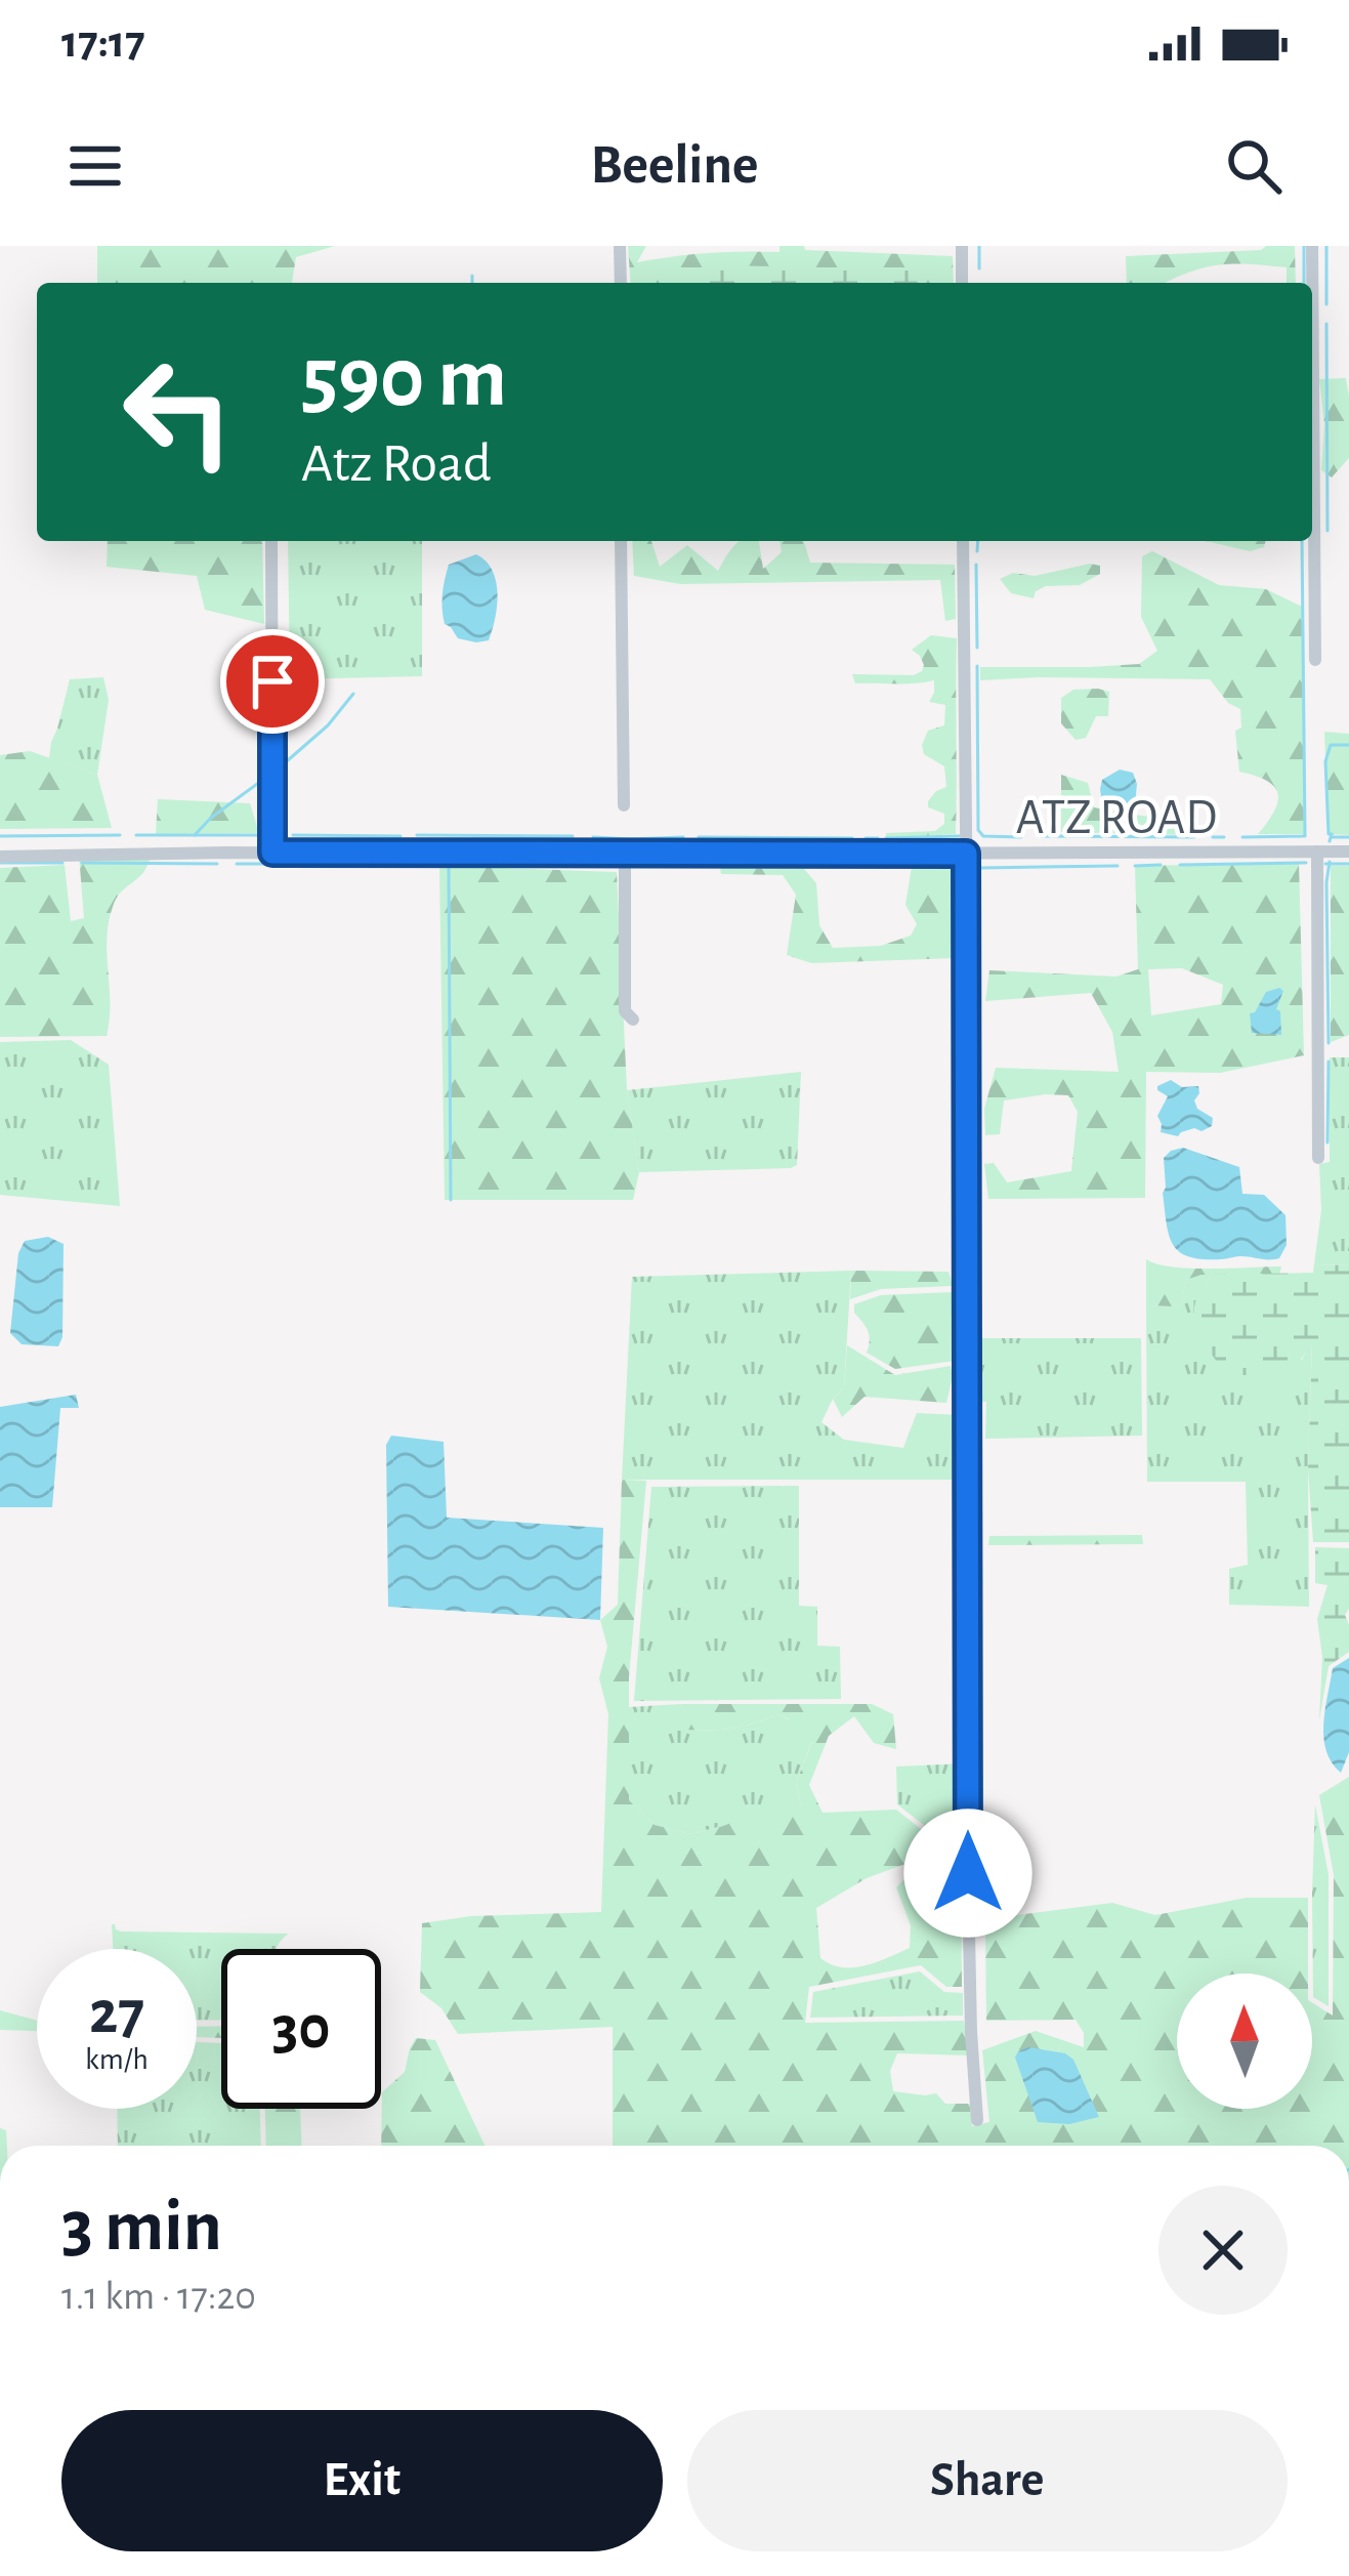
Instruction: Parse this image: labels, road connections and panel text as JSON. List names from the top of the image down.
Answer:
{
  "streets": {
    "street": ["ATZ ROAD"]
  },
  "north": "top",
  "page": {
    "status": "17:17",
    "header": "Beeline",
    "turn": ["590 m", "Atz Road"],
    "speed": "27 km/h",
    "limit": "30",
    "heading": ["3 min", "1.1 km · 17:20"],
    "buttons": ["Exit", "Share"]
  }
}
